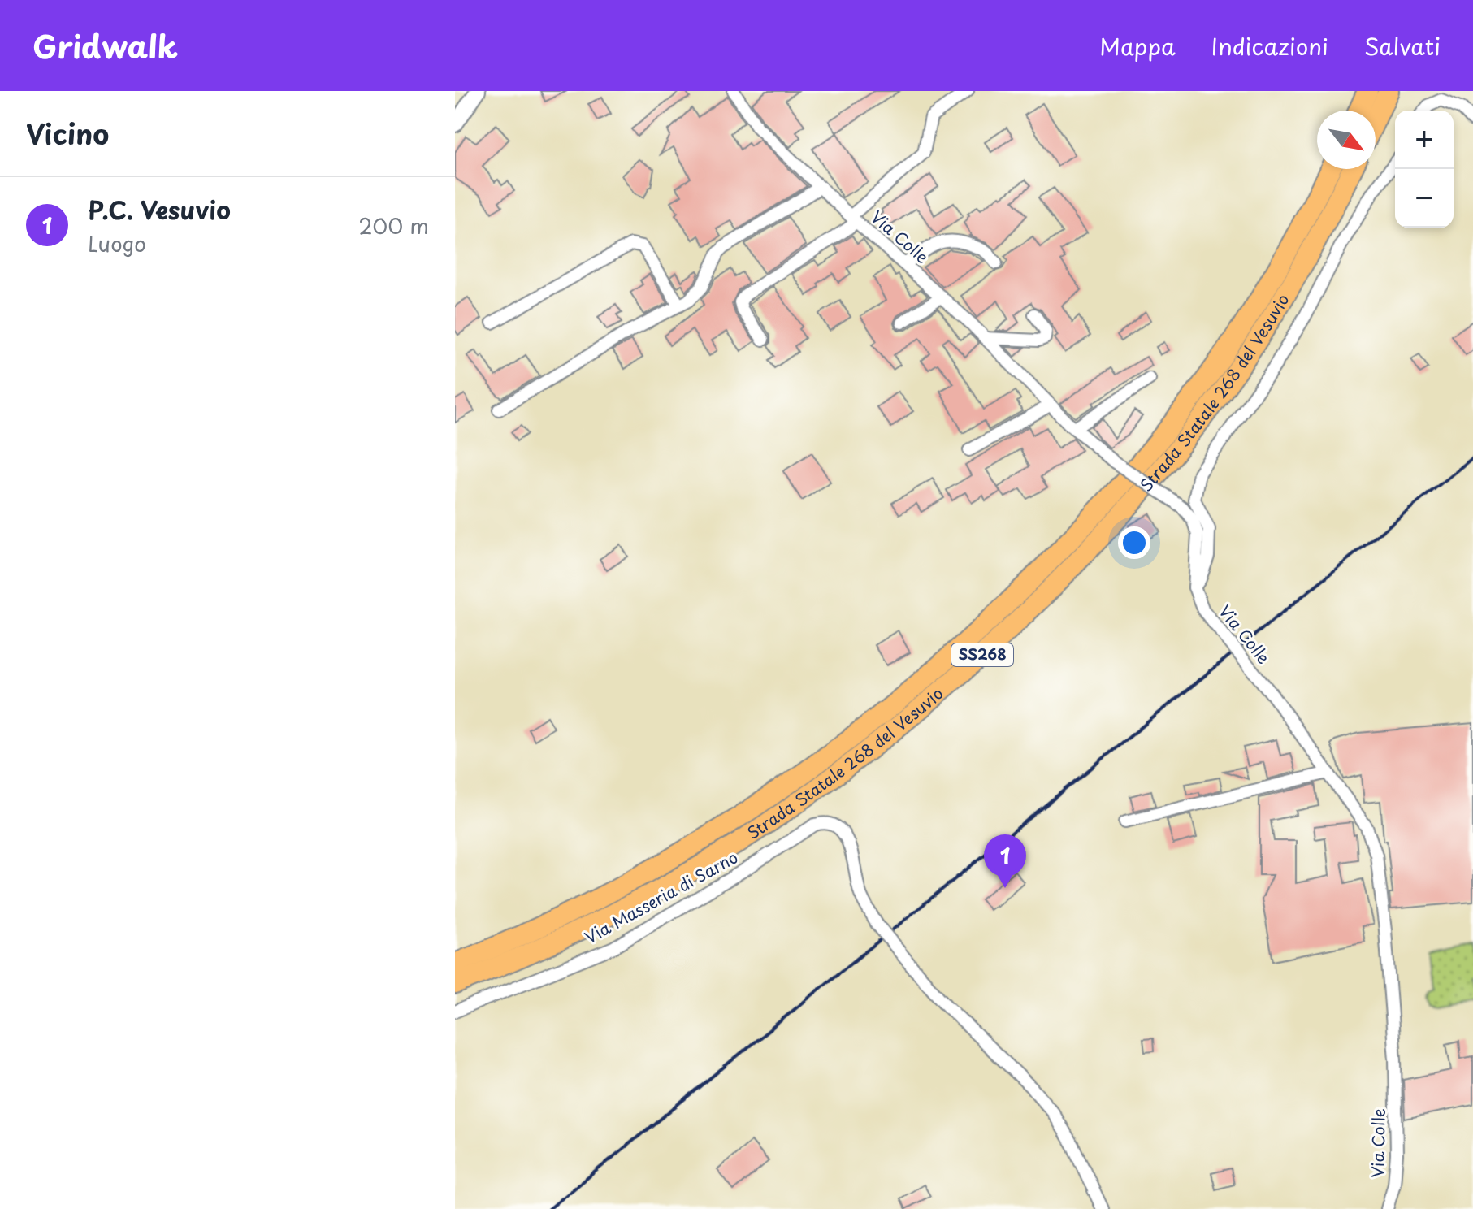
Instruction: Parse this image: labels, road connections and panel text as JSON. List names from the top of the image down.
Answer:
{
  "streets": {
    "highway": ["Strada Statale 268 del Vesuvio", "SS268"],
    "street": ["Via Colle", "Via Masseria di Sarno"]
  },
  "north": "bottom right",
  "page": {
    "header": "Gridwalk",
    "nav": ["Mappa", "Indicazioni", "Salvati"],
    "heading": "Vicino",
    "map_buttons": ["+", "−"],
    "list": [
      {
        "mark": "1",
        "name": "P.C. Vesuvio",
        "note": "Luogo",
        "value": "200 m"
      }
    ],
    "pins": "1"
  }
}
